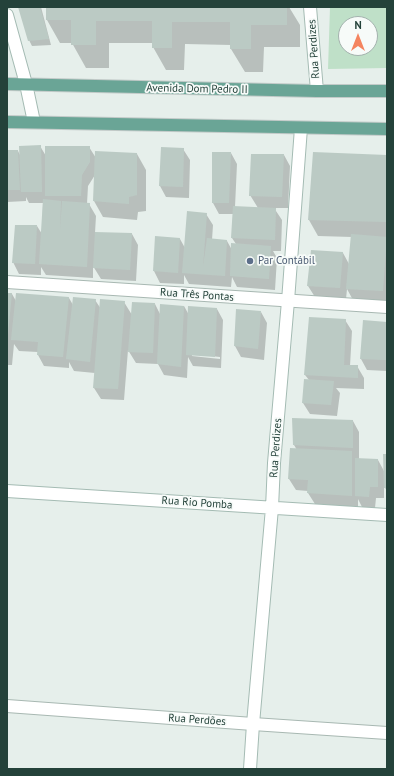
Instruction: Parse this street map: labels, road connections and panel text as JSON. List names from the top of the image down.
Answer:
{
  "streets": {
    "main road": ["Avenida Dom Pedro II"],
    "street": [
      "Rua Perdizes",
      "Rua Três Pontas",
      "Rua Rio Pomba",
      "Rua Perdões"
    ]
  },
  "crossings": [
    ["Rua Perdizes", "Avenida Dom Pedro II"],
    ["Rua Perdizes", "Rua Três Pontas"],
    ["Rua Perdizes", "Rua Rio Pomba"],
    ["Rua Perdizes", "Rua Perdões"]
  ],
  "places": ["Par Contábil"],
  "north": "top"
}
